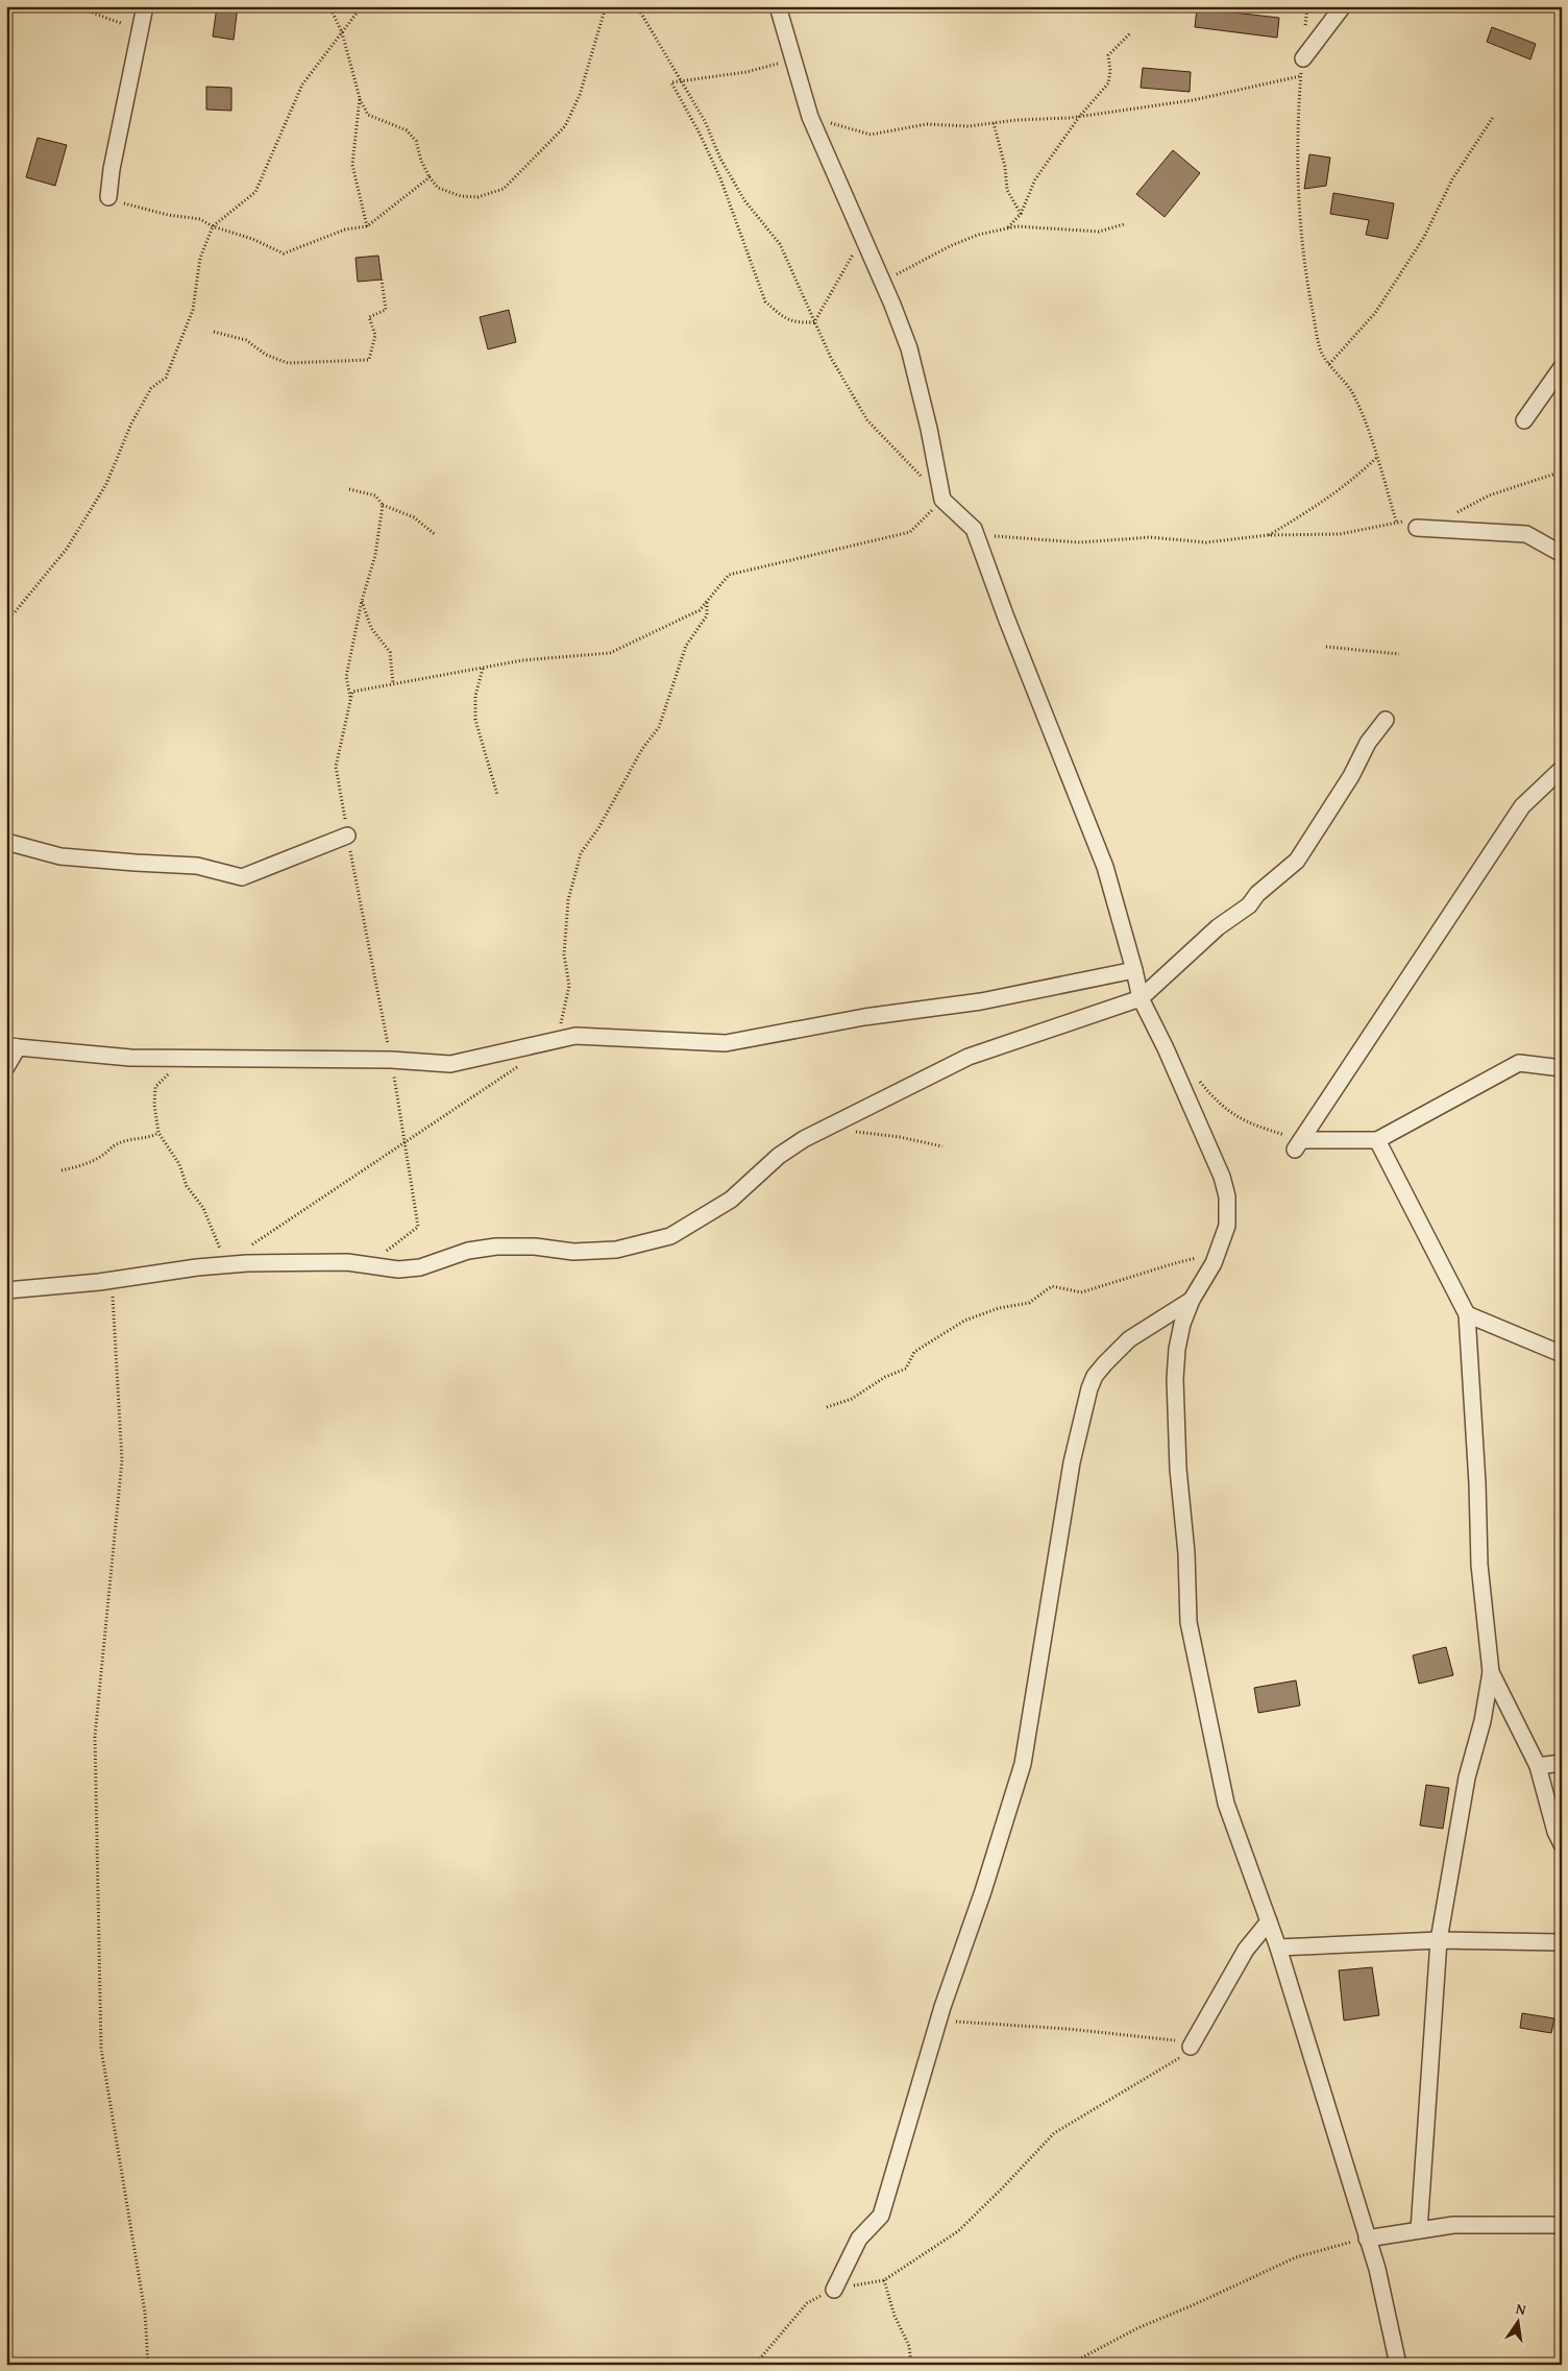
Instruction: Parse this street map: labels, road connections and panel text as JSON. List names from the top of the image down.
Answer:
{
  "north": "top"
}
